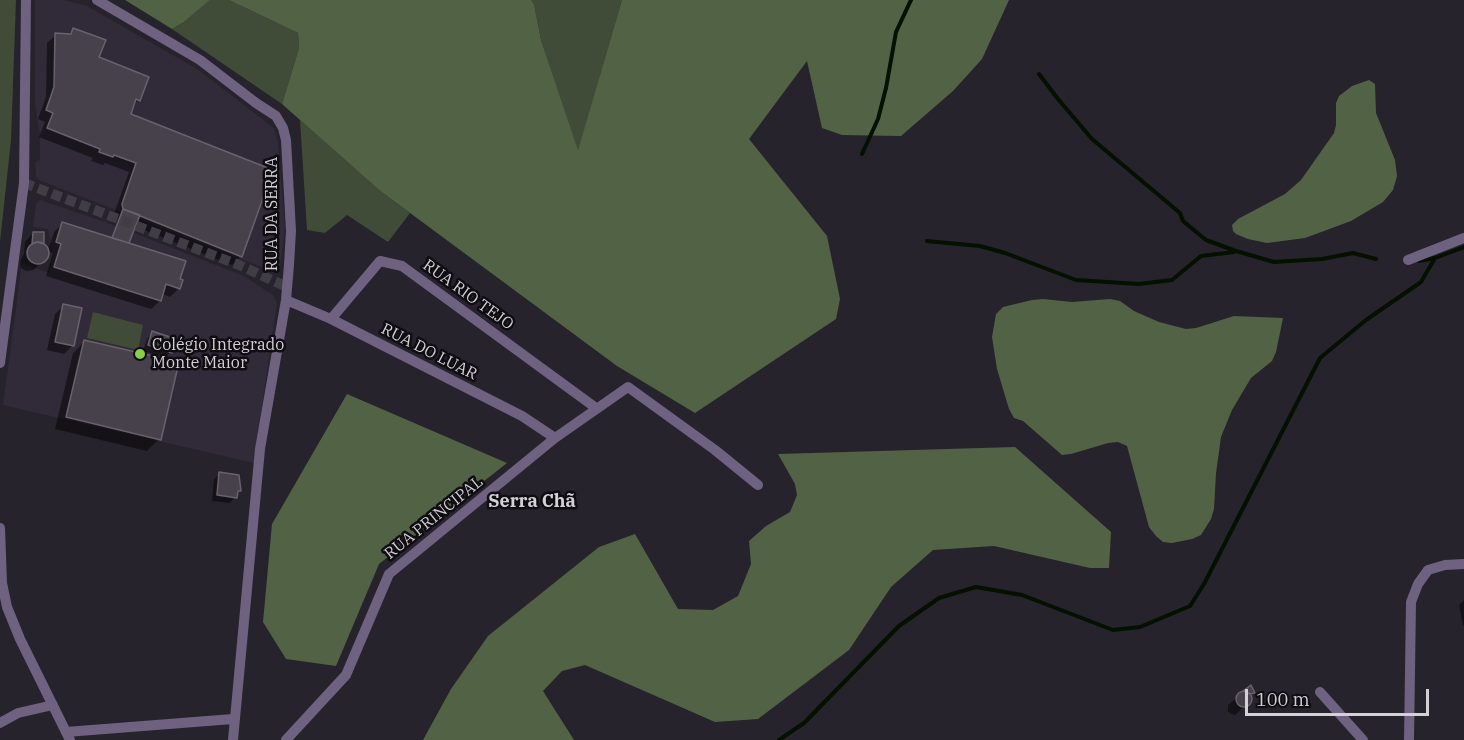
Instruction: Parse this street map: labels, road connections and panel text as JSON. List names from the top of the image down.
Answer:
{
  "streets": {
    "street": [
      "RUA DA SERRA",
      "RUA RIO TEJO",
      "RUA DO LUAR",
      "RUA PRINCIPAL"
    ]
  },
  "crossings": [
    ["RUA DA SERRA", "RUA DO LUAR"],
    ["RUA RIO TEJO", "RUA DO LUAR"],
    ["RUA RIO TEJO", "RUA PRINCIPAL"],
    ["RUA DO LUAR", "RUA PRINCIPAL"]
  ],
  "districts": ["Serra Chã"],
  "places": ["Colégio Integrado Monte Maior"],
  "scale_bar": "100 m"
}
